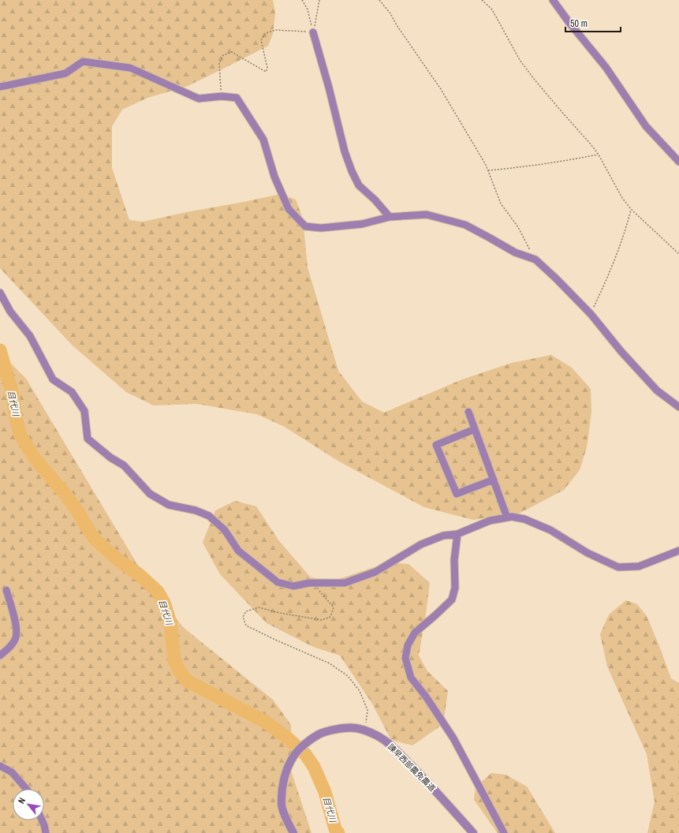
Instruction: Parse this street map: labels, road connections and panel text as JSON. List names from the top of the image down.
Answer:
{
  "streets": {
    "street": ["諫早西部農免農道"]
  },
  "water": ["目代川"],
  "scale_bar": "50 m",
  "north": "top left"
}
